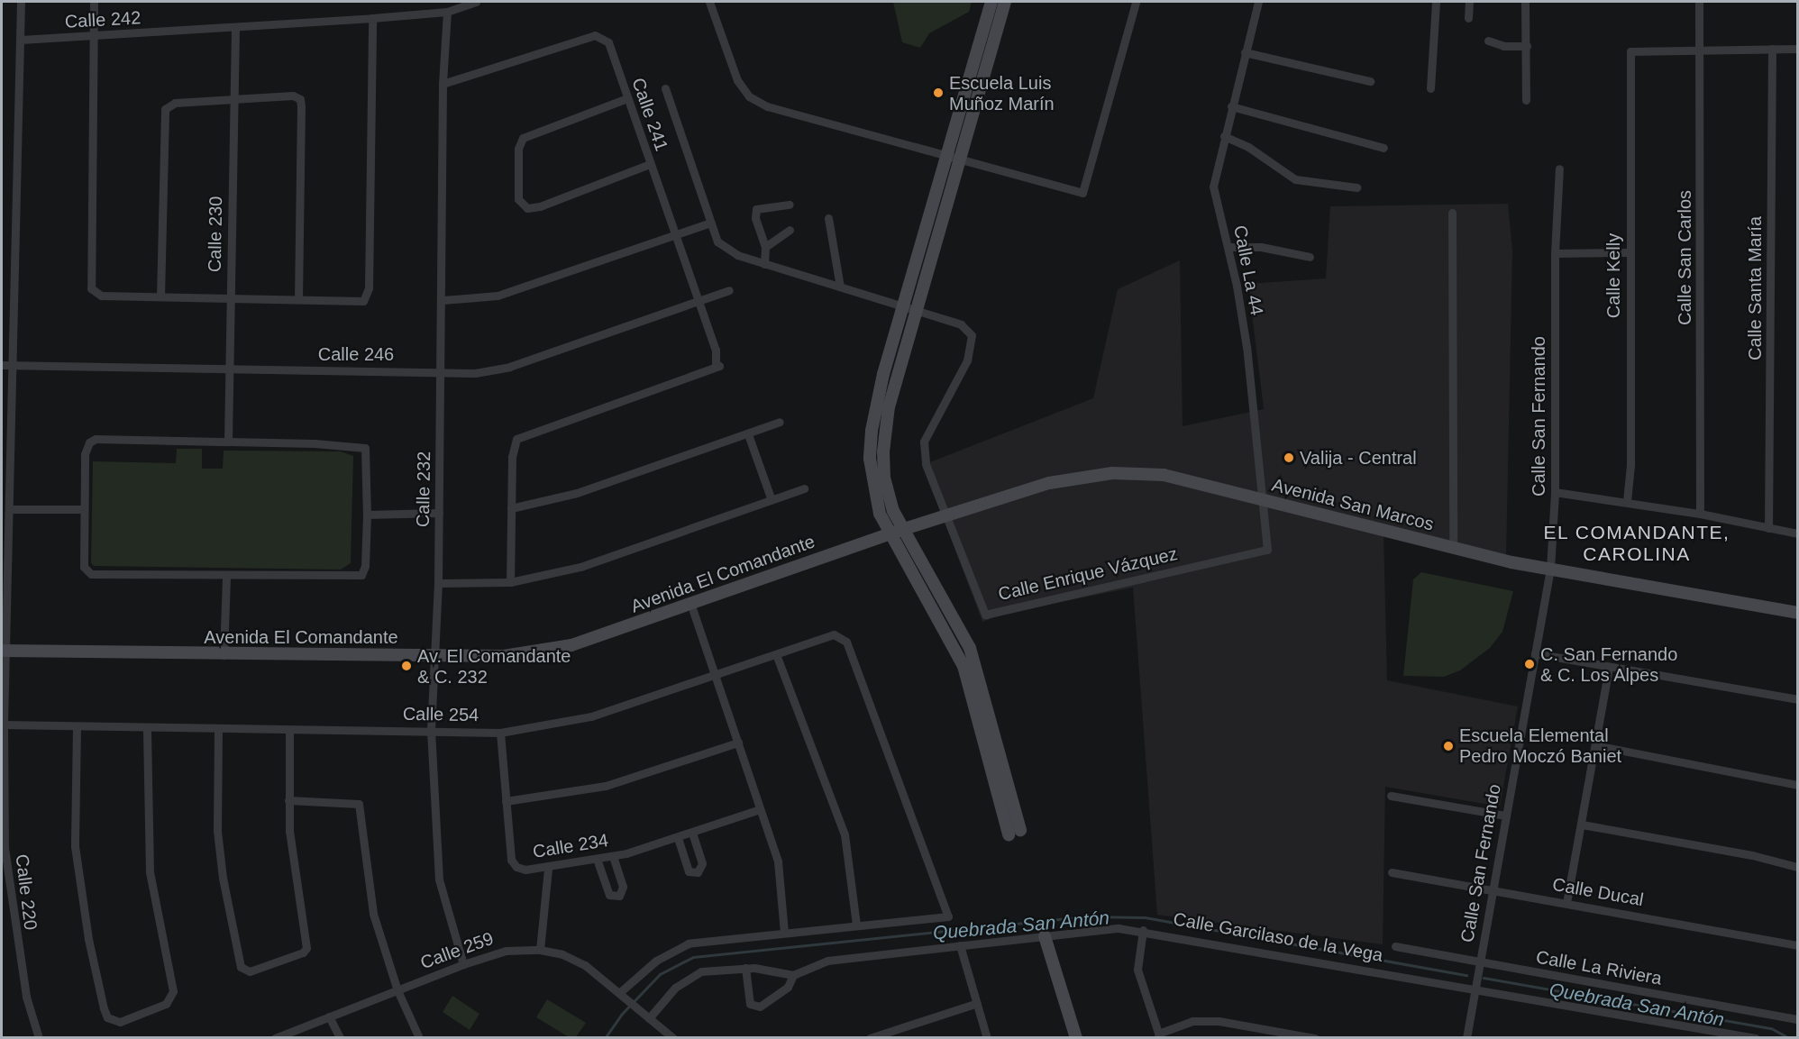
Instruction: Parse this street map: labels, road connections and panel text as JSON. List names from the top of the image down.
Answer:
{
  "streets": {
    "street": [
      "Calle 242",
      "Calle 241",
      "Calle 230",
      "Calle San Carlos",
      "Calle La 44",
      "Calle Kelly",
      "Calle Santa María",
      "Calle 246",
      "Calle San Fernando",
      "Calle 232",
      "Avenida San Marcos",
      "Avenida El Comandante",
      "Calle Enrique Vázquez",
      "Calle 254",
      "Calle 234",
      "Calle 220",
      "Calle Ducal",
      "Calle Garcilaso de la Vega",
      "Calle 259",
      "Calle La Riviera"
    ]
  },
  "crossings": [
    ["Calle 242", "Calle 230"],
    ["Calle 242", "Calle 232"],
    ["Calle 242", "Calle 220"],
    ["Calle 241", "Calle 246"],
    ["Calle 241", "Calle 232"],
    ["Calle 230", "Calle 246"],
    ["Calle San Carlos", "Calle Kelly"],
    ["Calle La 44", "Avenida San Marcos"],
    ["Calle La 44", "Calle Enrique Vázquez"],
    ["Calle 246", "Calle 232"],
    ["Calle 246", "Calle 220"],
    ["Calle San Fernando", "Avenida San Marcos"],
    ["Calle San Fernando", "Calle Ducal"],
    ["Calle San Fernando", "Calle Garcilaso de la Vega"],
    ["Calle San Fernando", "Calle La Riviera"],
    ["Calle 232", "Avenida El Comandante"],
    ["Calle 232", "Calle 254"],
    ["Calle 232", "Calle 259"],
    ["Avenida San Marcos", "Avenida El Comandante"],
    ["Avenida San Marcos", "Calle Enrique Vázquez"],
    ["Avenida El Comandante", "Calle 220"],
    ["Calle 254", "Calle 234"],
    ["Calle 254", "Calle 220"]
  ],
  "districts": ["EL COMANDANTE, CAROLINA"],
  "water": ["Quebrada San Antón"],
  "places": [
    "Escuela Luis Muñoz Marín",
    "Valija - Central",
    "C. San Fernando & C. Los Alpes",
    "Av. El Comandante & C. 232",
    "Escuela Elemental Pedro Moczó Baniet"
  ]
}
